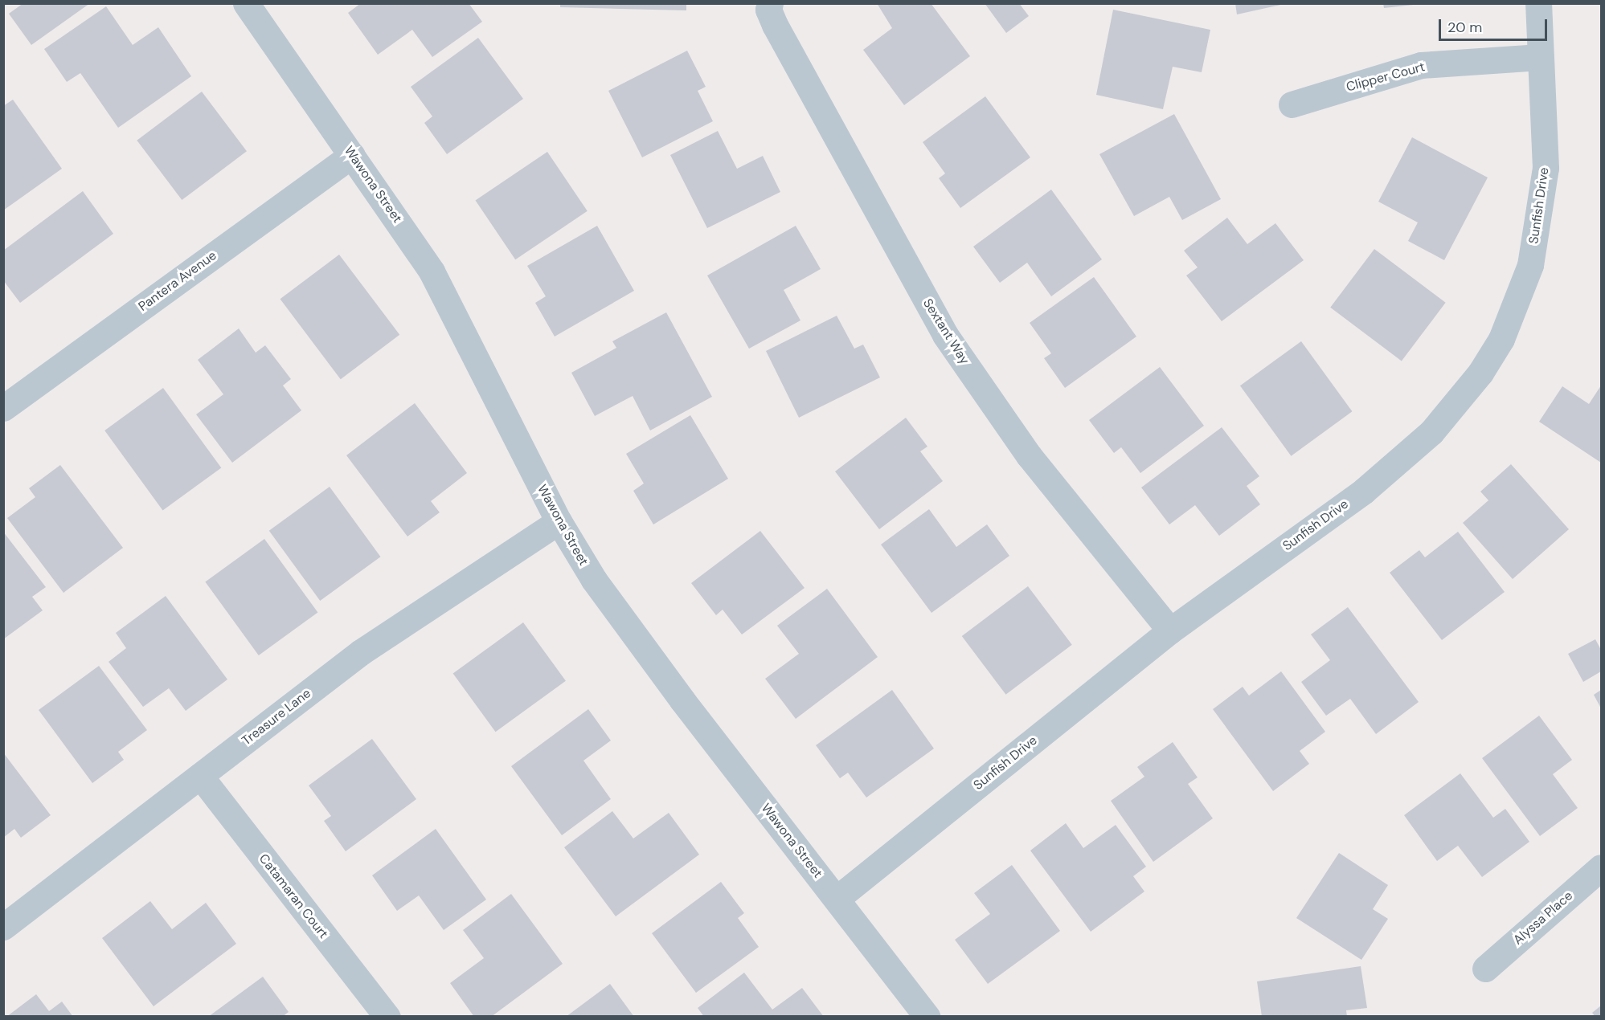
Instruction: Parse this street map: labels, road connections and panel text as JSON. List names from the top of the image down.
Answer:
{
  "streets": {
    "street": [
      "Clipper Court",
      "Wawona Street",
      "Sunfish Drive",
      "Pantera Avenue",
      "Sextant Way",
      "Treasure Lane",
      "Catamaran Court",
      "Alyssa Place"
    ]
  },
  "crossings": [
    ["Clipper Court", "Sunfish Drive"],
    ["Wawona Street", "Sunfish Drive"],
    ["Wawona Street", "Pantera Avenue"],
    ["Wawona Street", "Treasure Lane"],
    ["Sunfish Drive", "Sextant Way"],
    ["Treasure Lane", "Catamaran Court"]
  ],
  "scale_bar": "20 m"
}
